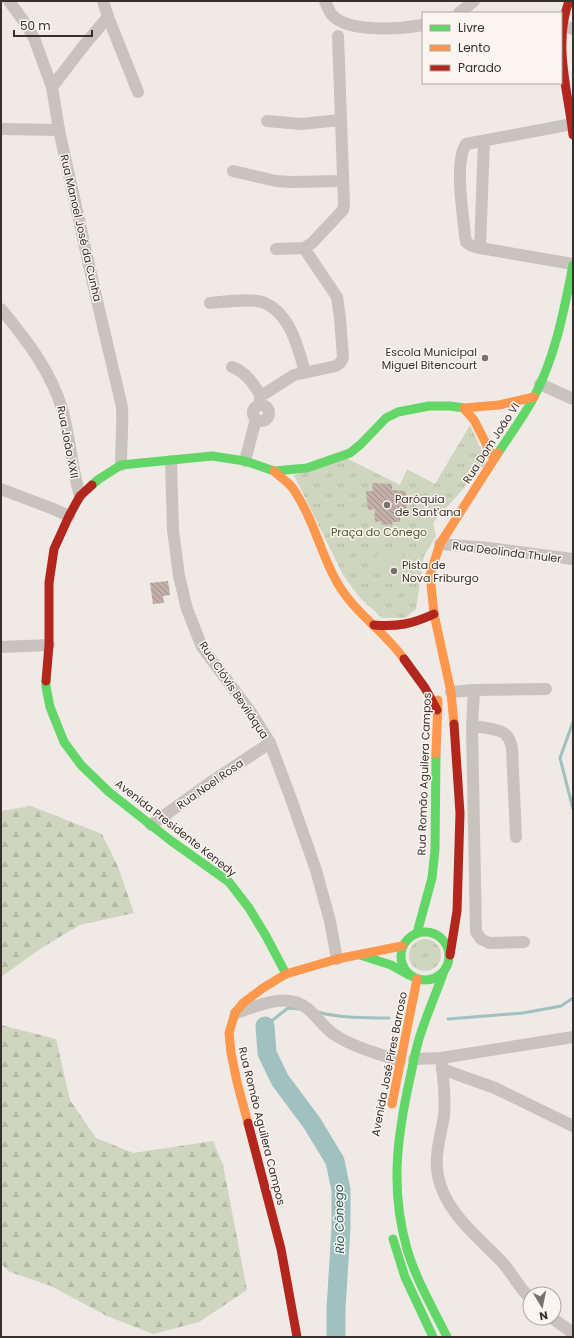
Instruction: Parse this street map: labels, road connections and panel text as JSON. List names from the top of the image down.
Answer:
{
  "streets": {
    "street": [
      "Rua Manoel José da Cunha",
      "Rua João XXII",
      "Rua Dom João VI",
      "Rua Deolinda Thuler",
      "Rua Clóvis Beviláqua",
      "Rua Romão Aguilera Campos",
      "Rua Noel Rosa",
      "Avenida Presidente Kenedy",
      "Avenida José Pires Barroso"
    ]
  },
  "crossings": [
    ["Rua Manoel José da Cunha", "Avenida Presidente Kenedy"],
    ["Rua João XXII", "Avenida Presidente Kenedy"],
    ["Rua Dom João VI", "Rua Deolinda Thuler"],
    ["Rua Dom João VI", "Rua Romão Aguilera Campos"],
    ["Rua Clóvis Beviláqua", "Rua Romão Aguilera Campos"],
    ["Rua Clóvis Beviláqua", "Rua Noel Rosa"],
    ["Rua Romão Aguilera Campos", "Avenida Presidente Kenedy"],
    ["Rua Romão Aguilera Campos", "Avenida José Pires Barroso"],
    ["Rua Noel Rosa", "Avenida Presidente Kenedy"]
  ],
  "water": ["Rio Cônego"],
  "parks": ["Praça do Cônego"],
  "places": ["Escola Municipal Miguel Bitencourt", "Paróquia de Sant'ana", "Pista de Nova Friburgo"],
  "legend": ["Livre", "Lento", "Parado"],
  "scale_bar": "50 m",
  "north": "bottom"
}
